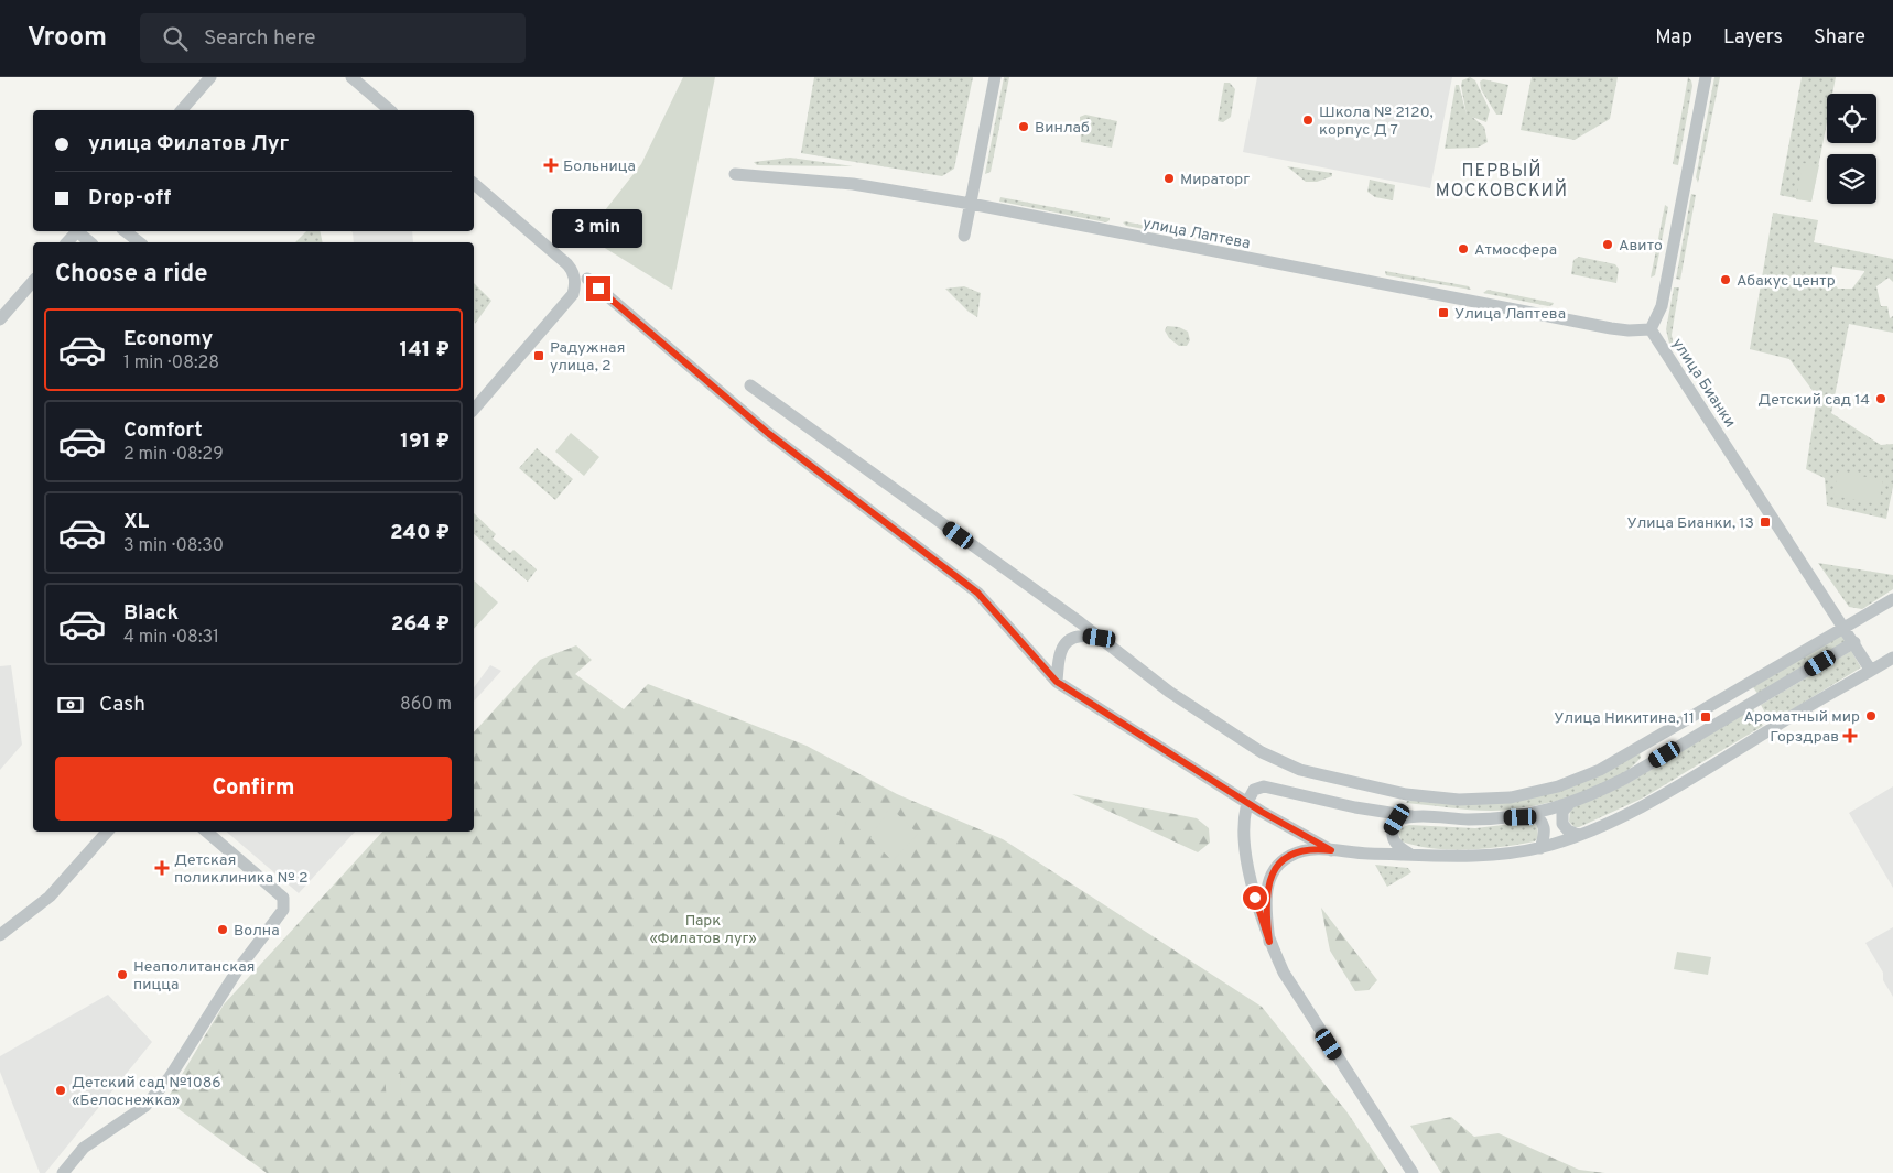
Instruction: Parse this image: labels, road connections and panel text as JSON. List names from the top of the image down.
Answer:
{
  "streets": {
    "street": ["улица Лаптева", "улица Бианки"]
  },
  "crossings": [
    ["улица Лаптева", "улица Бианки"]
  ],
  "districts": ["ПЕРВЫЙ МОСКОВСКИЙ"],
  "parks": ["Парк «Филатов луг»"],
  "places": {
    "other": [
      "Школа № 2120, корпус Д 7",
      "Винлаб",
      "Мираторг",
      "Авито",
      "Атмосфера",
      "Абакус центр",
      "Детский сад 14",
      "Ароматный мир",
      "Волна",
      "Неаполитанская пицца",
      "Детский сад №1086 «Белоснежка»"
    ],
    "health": ["Больница", "Горздрав", "Детская поликлиника № 2"],
    "transit": [
      "Улица Лаптева",
      "Радужная улица, 2",
      "Улица Бианки, 13",
      "Улица Никитина, 11"
    ]
  },
  "page": {
    "header": "Vroom",
    "search": "Search here",
    "nav": ["Map", "Layers", "Share"],
    "banner": ["улица Филатов Луг", "Drop-off"],
    "bubble": "3 min",
    "heading": "Choose a ride",
    "list": [
      {
        "name": "Economy",
        "note": "1 min · 08:28",
        "value": "141 ₽"
      },
      {
        "name": "Comfort",
        "note": "2 min · 08:29",
        "value": "191 ₽"
      },
      {
        "name": "XL",
        "note": "3 min · 08:30",
        "value": "240 ₽"
      },
      {
        "name": "Black",
        "note": "4 min · 08:31",
        "value": "264 ₽"
      }
    ],
    "pay": ["Cash", "860 m"],
    "buttons": "Confirm"
  }
}
